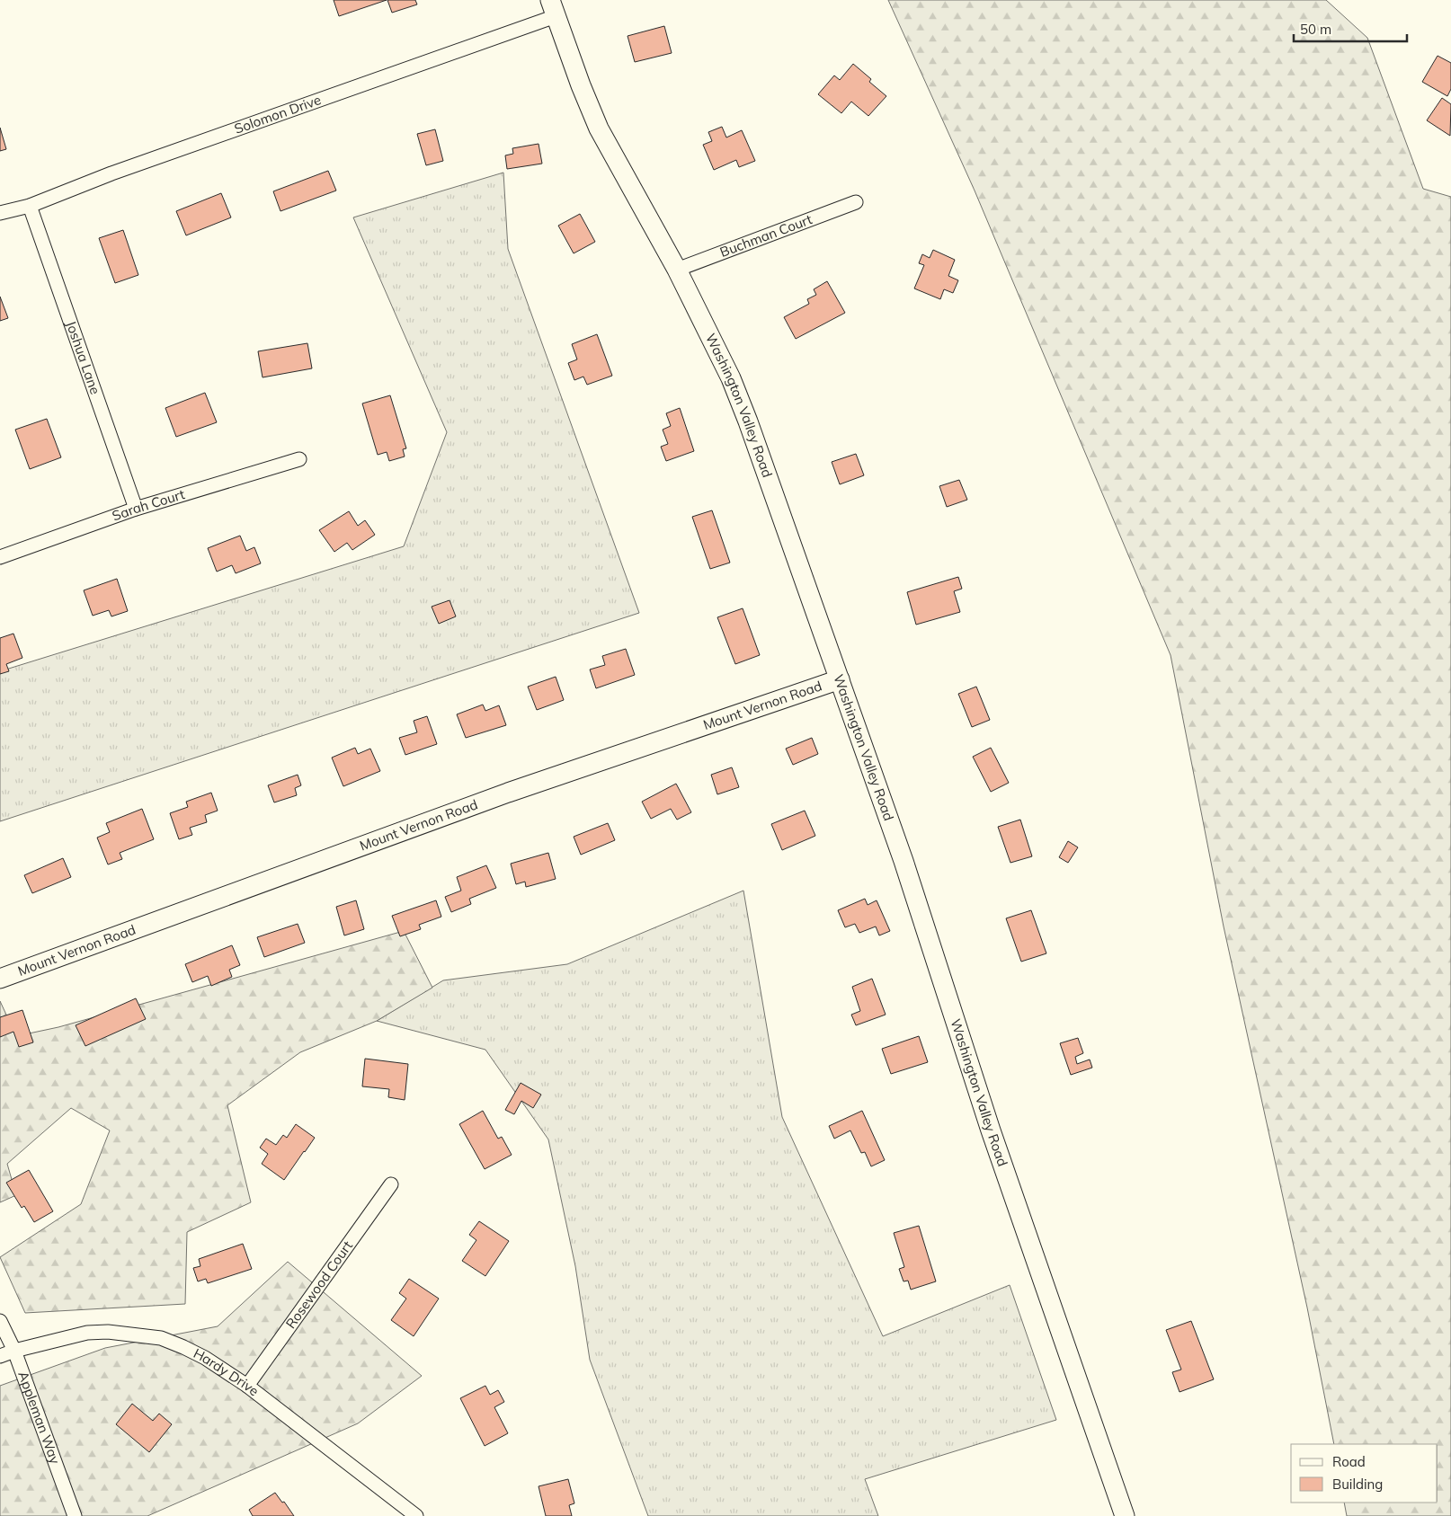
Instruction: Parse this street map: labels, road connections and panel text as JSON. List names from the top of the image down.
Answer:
{
  "streets": {
    "street": [
      "Solomon Drive",
      "Buchman Court",
      "Joshua Lane",
      "Washington Valley Road",
      "Sarah Court",
      "Mount Vernon Road",
      "Rosewood Court",
      "Hardy Drive",
      "Appleman Way"
    ]
  },
  "crossings": [
    ["Solomon Drive", "Joshua Lane"],
    ["Solomon Drive", "Washington Valley Road"],
    ["Buchman Court", "Washington Valley Road"],
    ["Joshua Lane", "Sarah Court"],
    ["Washington Valley Road", "Mount Vernon Road"],
    ["Rosewood Court", "Hardy Drive"],
    ["Hardy Drive", "Appleman Way"]
  ],
  "legend": ["Road", "Building"],
  "scale_bar": "50 m"
}
